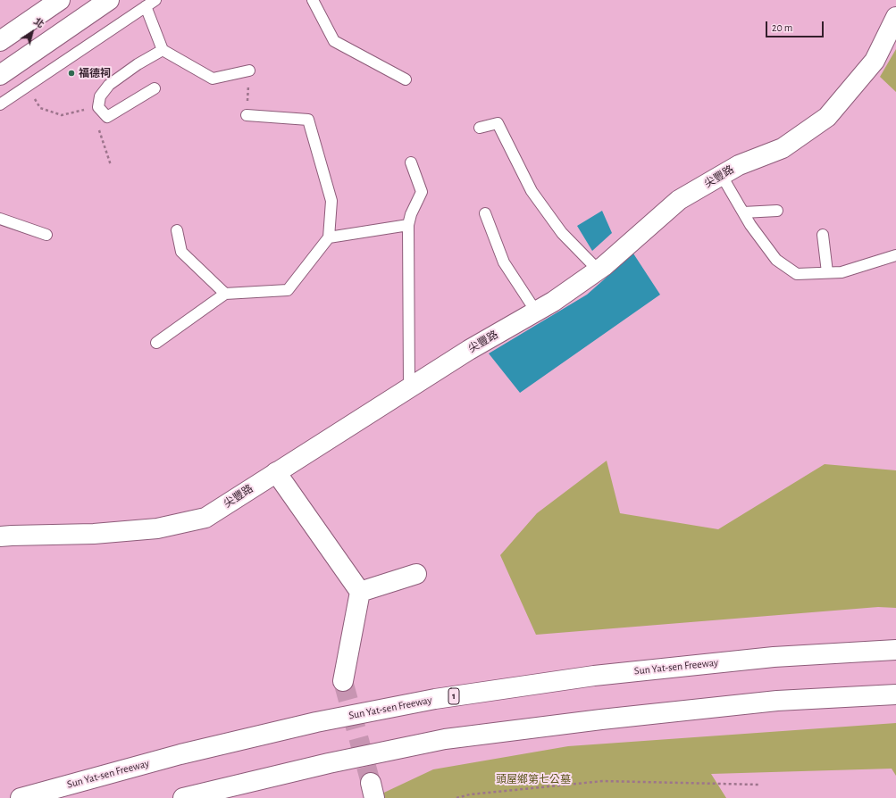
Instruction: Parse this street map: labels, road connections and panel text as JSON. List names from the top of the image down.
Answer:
{
  "streets": {
    "main road": ["尖豐路", "Sun Yat-sen Freeway", "1"]
  },
  "parks": ["頭屋鄉第七公墓"],
  "places": ["福德祠"],
  "scale_bar": "20 m",
  "north": "top right"
}
